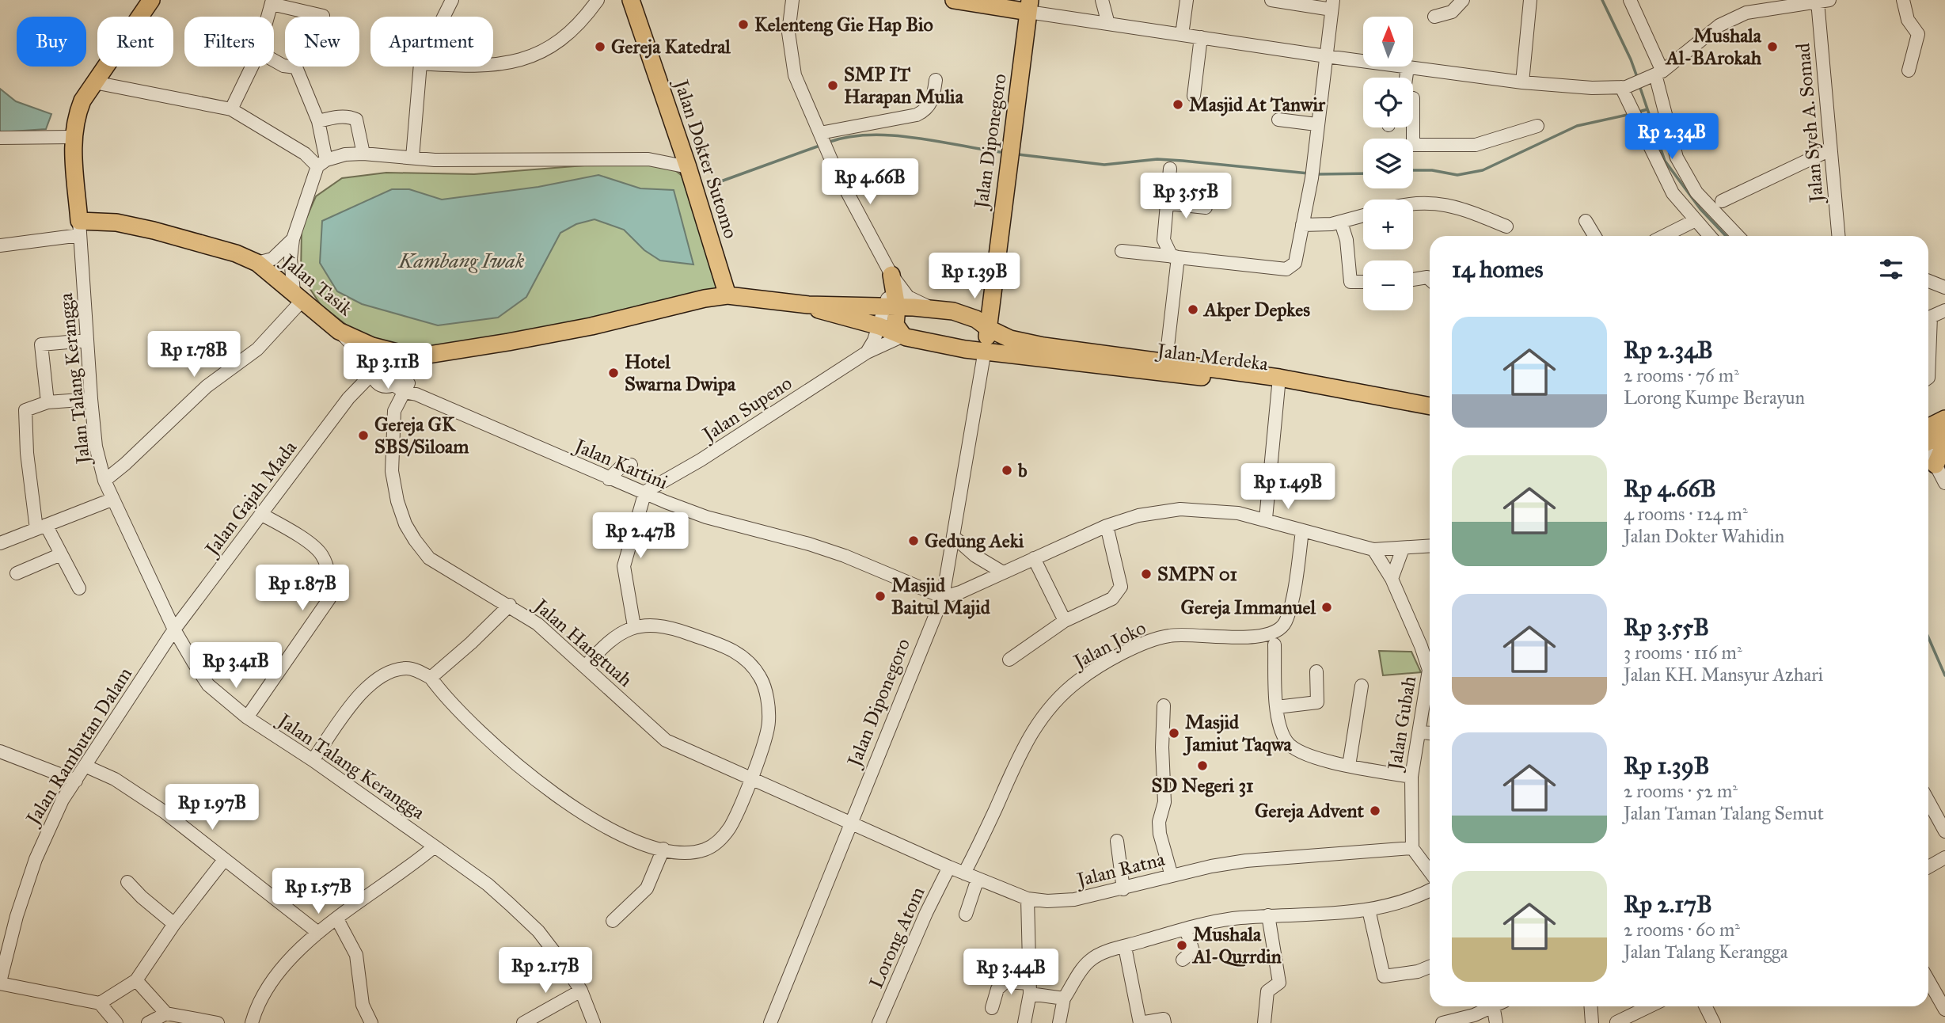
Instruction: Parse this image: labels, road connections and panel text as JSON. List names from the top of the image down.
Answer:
{
  "streets": {
    "main road": [
      "Jalan Diponegoro",
      "Jalan Dokter Sutomo",
      "Jalan Tasik",
      "Jalan Merdeka"
    ],
    "street": [
      "Jalan Syeh A. Somad",
      "Jalan Talang Kerangga",
      "Jalan Supeno",
      "Jalan Kartini",
      "Jalan Gajah Mada",
      "Jalan Hangtuah",
      "Jalan Joko",
      "Jalan Gubah",
      "Jalan Rambutan Dalam",
      "Jalan Ratna",
      "Lorong Atom"
    ]
  },
  "crossings": [
    ["Jalan Diponegoro", "Jalan Merdeka"],
    ["Jalan Diponegoro", "Jalan Kartini"],
    ["Jalan Diponegoro", "Jalan Hangtuah"],
    ["Jalan Diponegoro", "Jalan Ratna"],
    ["Jalan Dokter Sutomo", "Jalan Tasik"],
    ["Jalan Tasik", "Jalan Merdeka"],
    ["Jalan Tasik", "Jalan Talang Kerangga"],
    ["Jalan Merdeka", "Jalan Supeno"],
    ["Jalan Talang Kerangga", "Jalan Gajah Mada"],
    ["Jalan Talang Kerangga", "Jalan Rambutan Dalam"],
    ["Jalan Supeno", "Jalan Kartini"],
    ["Jalan Kartini", "Jalan Gajah Mada"],
    ["Jalan Kartini", "Jalan Hangtuah"],
    ["Jalan Gajah Mada", "Jalan Rambutan Dalam"],
    ["Jalan Hangtuah", "Jalan Ratna"],
    ["Jalan Joko", "Jalan Ratna"],
    ["Jalan Gubah", "Jalan Ratna"],
    ["Jalan Ratna", "Lorong Atom"]
  ],
  "water": ["Kambang Iwak"],
  "places": [
    "Kelenteng Gie Hap Bio",
    "Gereja Katedral",
    "Mushala Al-BArokah",
    "SMP IT Harapan Mulia",
    "Masjid At Tanwir",
    "Akper Depkes",
    "Hotel Swarna Dwipa",
    "Gereja GK SBS/Siloam",
    "b",
    "Gedung Aeki",
    "SMPN 01",
    "Masjid Baitul Majid",
    "Gereja Immanuel",
    "Masjid Jamiut Taqwa",
    "SD Negeri 31",
    "Gereja Advent",
    "Mushala Al-Qurrdin"
  ],
  "north": "top",
  "page": {
    "map_buttons": ["+", "−"],
    "chip": [
      "Buy",
      "Rent",
      "Filters",
      "New",
      "Apartment"
    ],
    "price": [
      "Rp 2.34B",
      "Rp 4.66B",
      "Rp 3.55B",
      "Rp 1.39B",
      "Rp 1.78B",
      "Rp 3.11B",
      "Rp 1.49B",
      "Rp 2.47B",
      "Rp 1.87B",
      "Rp 3.41B",
      "Rp 1.97B",
      "Rp 1.57B",
      "Rp 2.17B",
      "Rp 3.44B"
    ],
    "heading": "14 homes",
    "list": [
      {
        "name": "Rp 2.34B",
        "note": "2 rooms · 76 m² · Lorong Kumpe Berayun"
      },
      {
        "name": "Rp 4.66B",
        "note": "4 rooms · 124 m² · Jalan Dokter Wahidin"
      },
      {
        "name": "Rp 3.55B",
        "note": "3 rooms · 116 m² · Jalan KH. Mansyur Azhari"
      },
      {
        "name": "Rp 1.39B",
        "note": "2 rooms · 52 m² · Jalan Taman Talang Semut"
      },
      {
        "name": "Rp 2.17B",
        "note": "2 rooms · 60 m² · Jalan Talang Kerangga"
      }
    ]
  }
}
